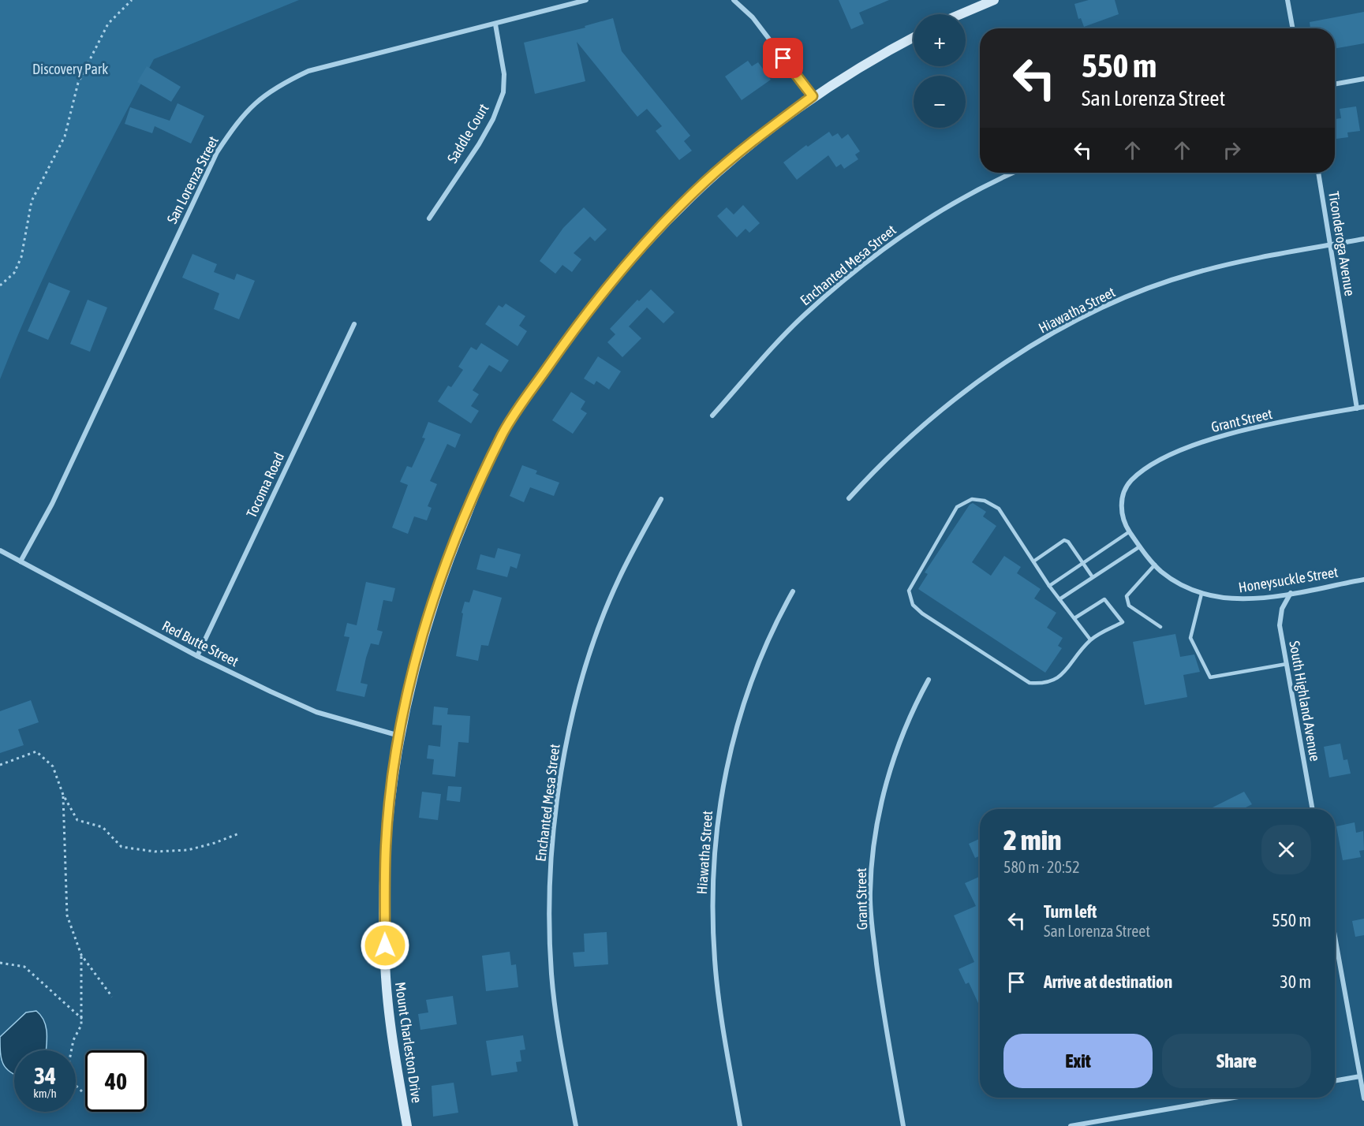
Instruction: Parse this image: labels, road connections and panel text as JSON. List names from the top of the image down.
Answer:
{
  "streets": {
    "street": [
      "Saddle Court",
      "San Lorenza Street",
      "Ticonderoga Avenue",
      "Enchanted Mesa Street",
      "Hiawatha Street",
      "Grant Street",
      "Tocoma Road",
      "Honeysuckle Street",
      "Red Butte Street",
      "South Highland Avenue",
      "Mount Charleston Drive"
    ]
  },
  "crossings": [
    ["Saddle Court", "San Lorenza Street"],
    ["San Lorenza Street", "Red Butte Street"],
    ["Ticonderoga Avenue", "Hiawatha Street"],
    ["Ticonderoga Avenue", "Grant Street"],
    ["Grant Street", "Honeysuckle Street"],
    ["Tocoma Road", "Red Butte Street"],
    ["Honeysuckle Street", "South Highland Avenue"],
    ["Red Butte Street", "Mount Charleston Drive"]
  ],
  "parks": ["Discovery Park"],
  "page": {
    "map_buttons": ["+", "−"],
    "turn": ["550 m", "San Lorenza Street"],
    "heading": ["2 min", "580 m · 20:52"],
    "list": [
      {
        "name": "Turn left",
        "note": "San Lorenza Street",
        "value": "550 m"
      },
      {
        "name": "Arrive at destination",
        "value": "30 m"
      }
    ],
    "buttons": ["Exit", "Share"],
    "speed": "34 km/h",
    "limit": "40"
  }
}
